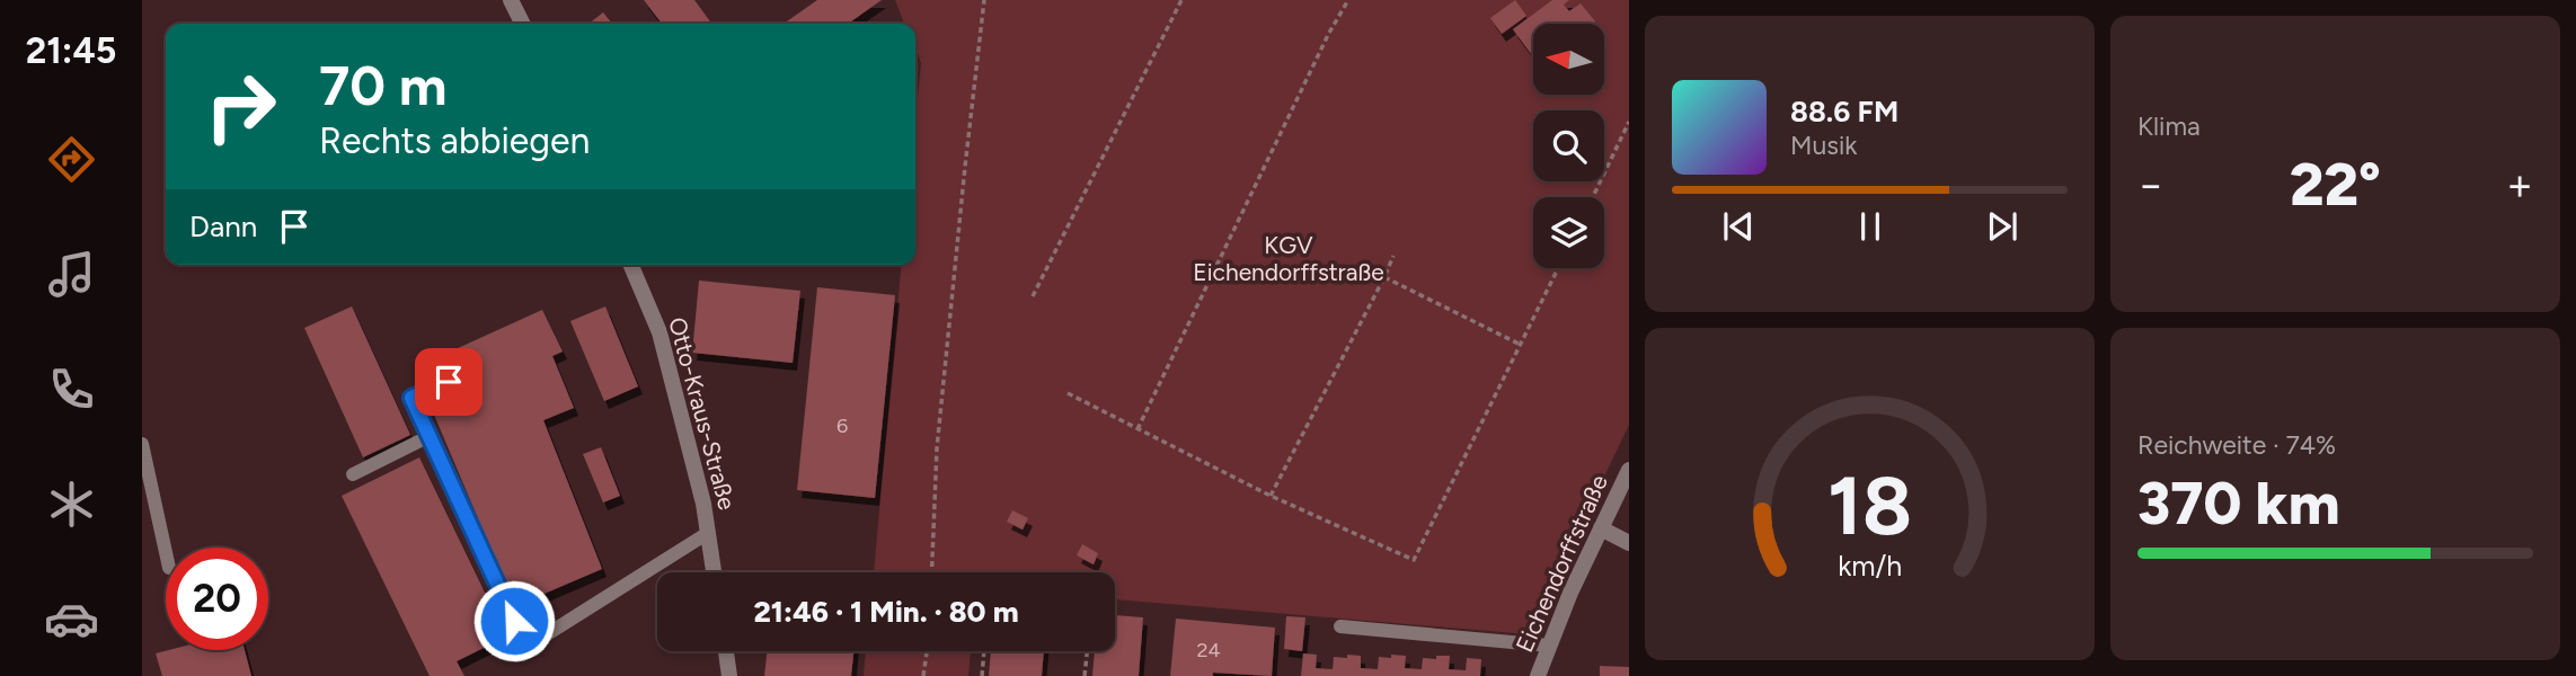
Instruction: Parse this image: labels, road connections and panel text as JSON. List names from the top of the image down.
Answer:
{
  "streets": {
    "street": ["Otto-Kraus-Straße", "Eichendorffstraße"]
  },
  "parks": ["KGV Eichendorffstraße"],
  "house_numbers": ["6", "24"],
  "north": "left",
  "page": {
    "tabs": "21:45",
    "tile": [
      "Klima",
      ["Reichweite · 74%", "370 km"]
    ],
    "turn": ["70 m", "Rechts abbiegen"],
    "song": ["88.6 FM", "Musik"],
    "heat": ["−", "22°", "+"],
    "then": "Dann",
    "limit": "20",
    "trip": "21:46 · 1 Min. · 80 m",
    "gauge": ["18", "km/h"]
  }
}
